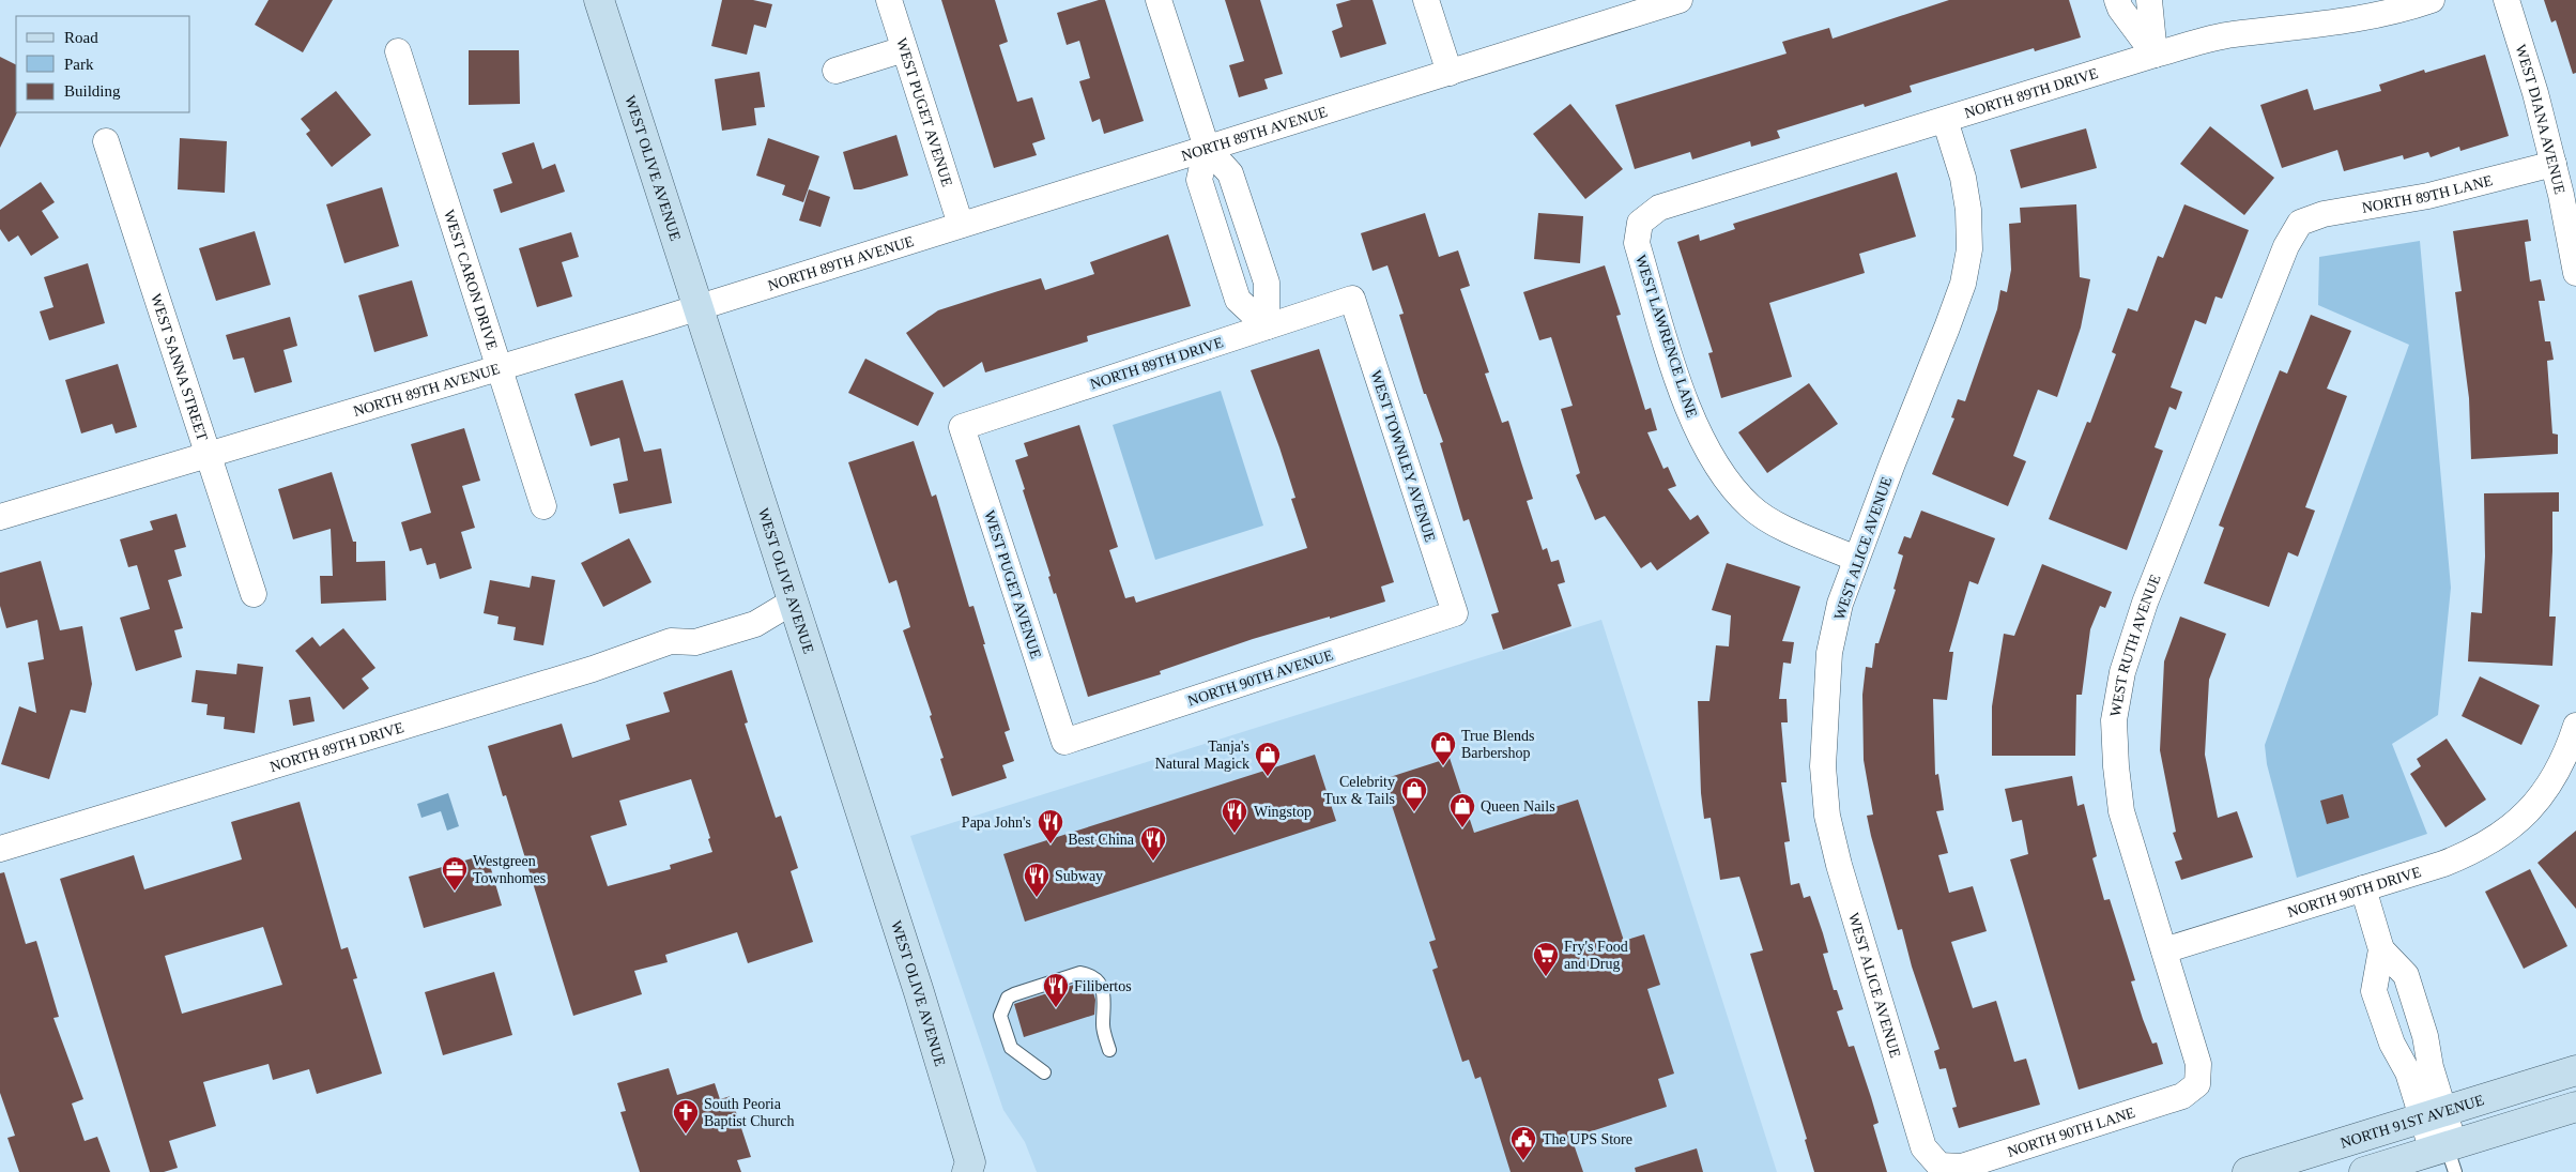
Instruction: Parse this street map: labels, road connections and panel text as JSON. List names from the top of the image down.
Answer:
{
  "streets": {
    "main road": ["WEST OLIVE AVENUE", "NORTH 91ST AVENUE"],
    "street": [
      "NORTH 89TH DRIVE",
      "WEST PUGET AVENUE",
      "WEST DIANA AVENUE",
      "NORTH 89TH AVENUE",
      "NORTH 89TH LANE",
      "WEST CARON DRIVE",
      "WEST LAWRENCE LANE",
      "WEST SANNA STREET",
      "WEST TOWNLEY AVENUE",
      "WEST ALICE AVENUE",
      "WEST RUTH AVENUE",
      "NORTH 90TH AVENUE",
      "NORTH 90TH DRIVE",
      "NORTH 90TH LANE"
    ]
  },
  "crossings": [
    ["NORTH 89TH DRIVE", "WEST PUGET AVENUE"],
    ["NORTH 89TH DRIVE", "WEST OLIVE AVENUE"],
    ["NORTH 89TH DRIVE", "WEST LAWRENCE LANE"],
    ["NORTH 89TH DRIVE", "WEST TOWNLEY AVENUE"],
    ["NORTH 89TH DRIVE", "WEST ALICE AVENUE"],
    ["WEST PUGET AVENUE", "NORTH 89TH AVENUE"],
    ["WEST PUGET AVENUE", "NORTH 90TH AVENUE"],
    ["WEST DIANA AVENUE", "NORTH 89TH LANE"],
    ["NORTH 89TH AVENUE", "WEST OLIVE AVENUE"],
    ["NORTH 89TH AVENUE", "WEST CARON DRIVE"],
    ["NORTH 89TH AVENUE", "WEST SANNA STREET"],
    ["NORTH 89TH LANE", "WEST RUTH AVENUE"],
    ["WEST LAWRENCE LANE", "WEST ALICE AVENUE"],
    ["WEST TOWNLEY AVENUE", "NORTH 90TH AVENUE"],
    ["WEST ALICE AVENUE", "NORTH 90TH LANE"],
    ["WEST RUTH AVENUE", "NORTH 90TH DRIVE"],
    ["WEST RUTH AVENUE", "NORTH 90TH LANE"]
  ],
  "places": {
    "shop": [
      "True Blends Barbershop",
      "Tanja's Natural Magick",
      "Celebrity Tux & Tails",
      "Queen Nails"
    ],
    "restaurant": [
      "Wingstop",
      "Papa John's",
      "Best China",
      "Subway",
      "Filibertos"
    ],
    "office": ["Westgreen Townhomes"],
    "supermarket": ["Fry's Food and Drug"],
    "church": ["South Peoria Baptist Church"],
    "public building": ["The UPS Store"]
  },
  "legend": ["Road", "Park", "Building"]
}
